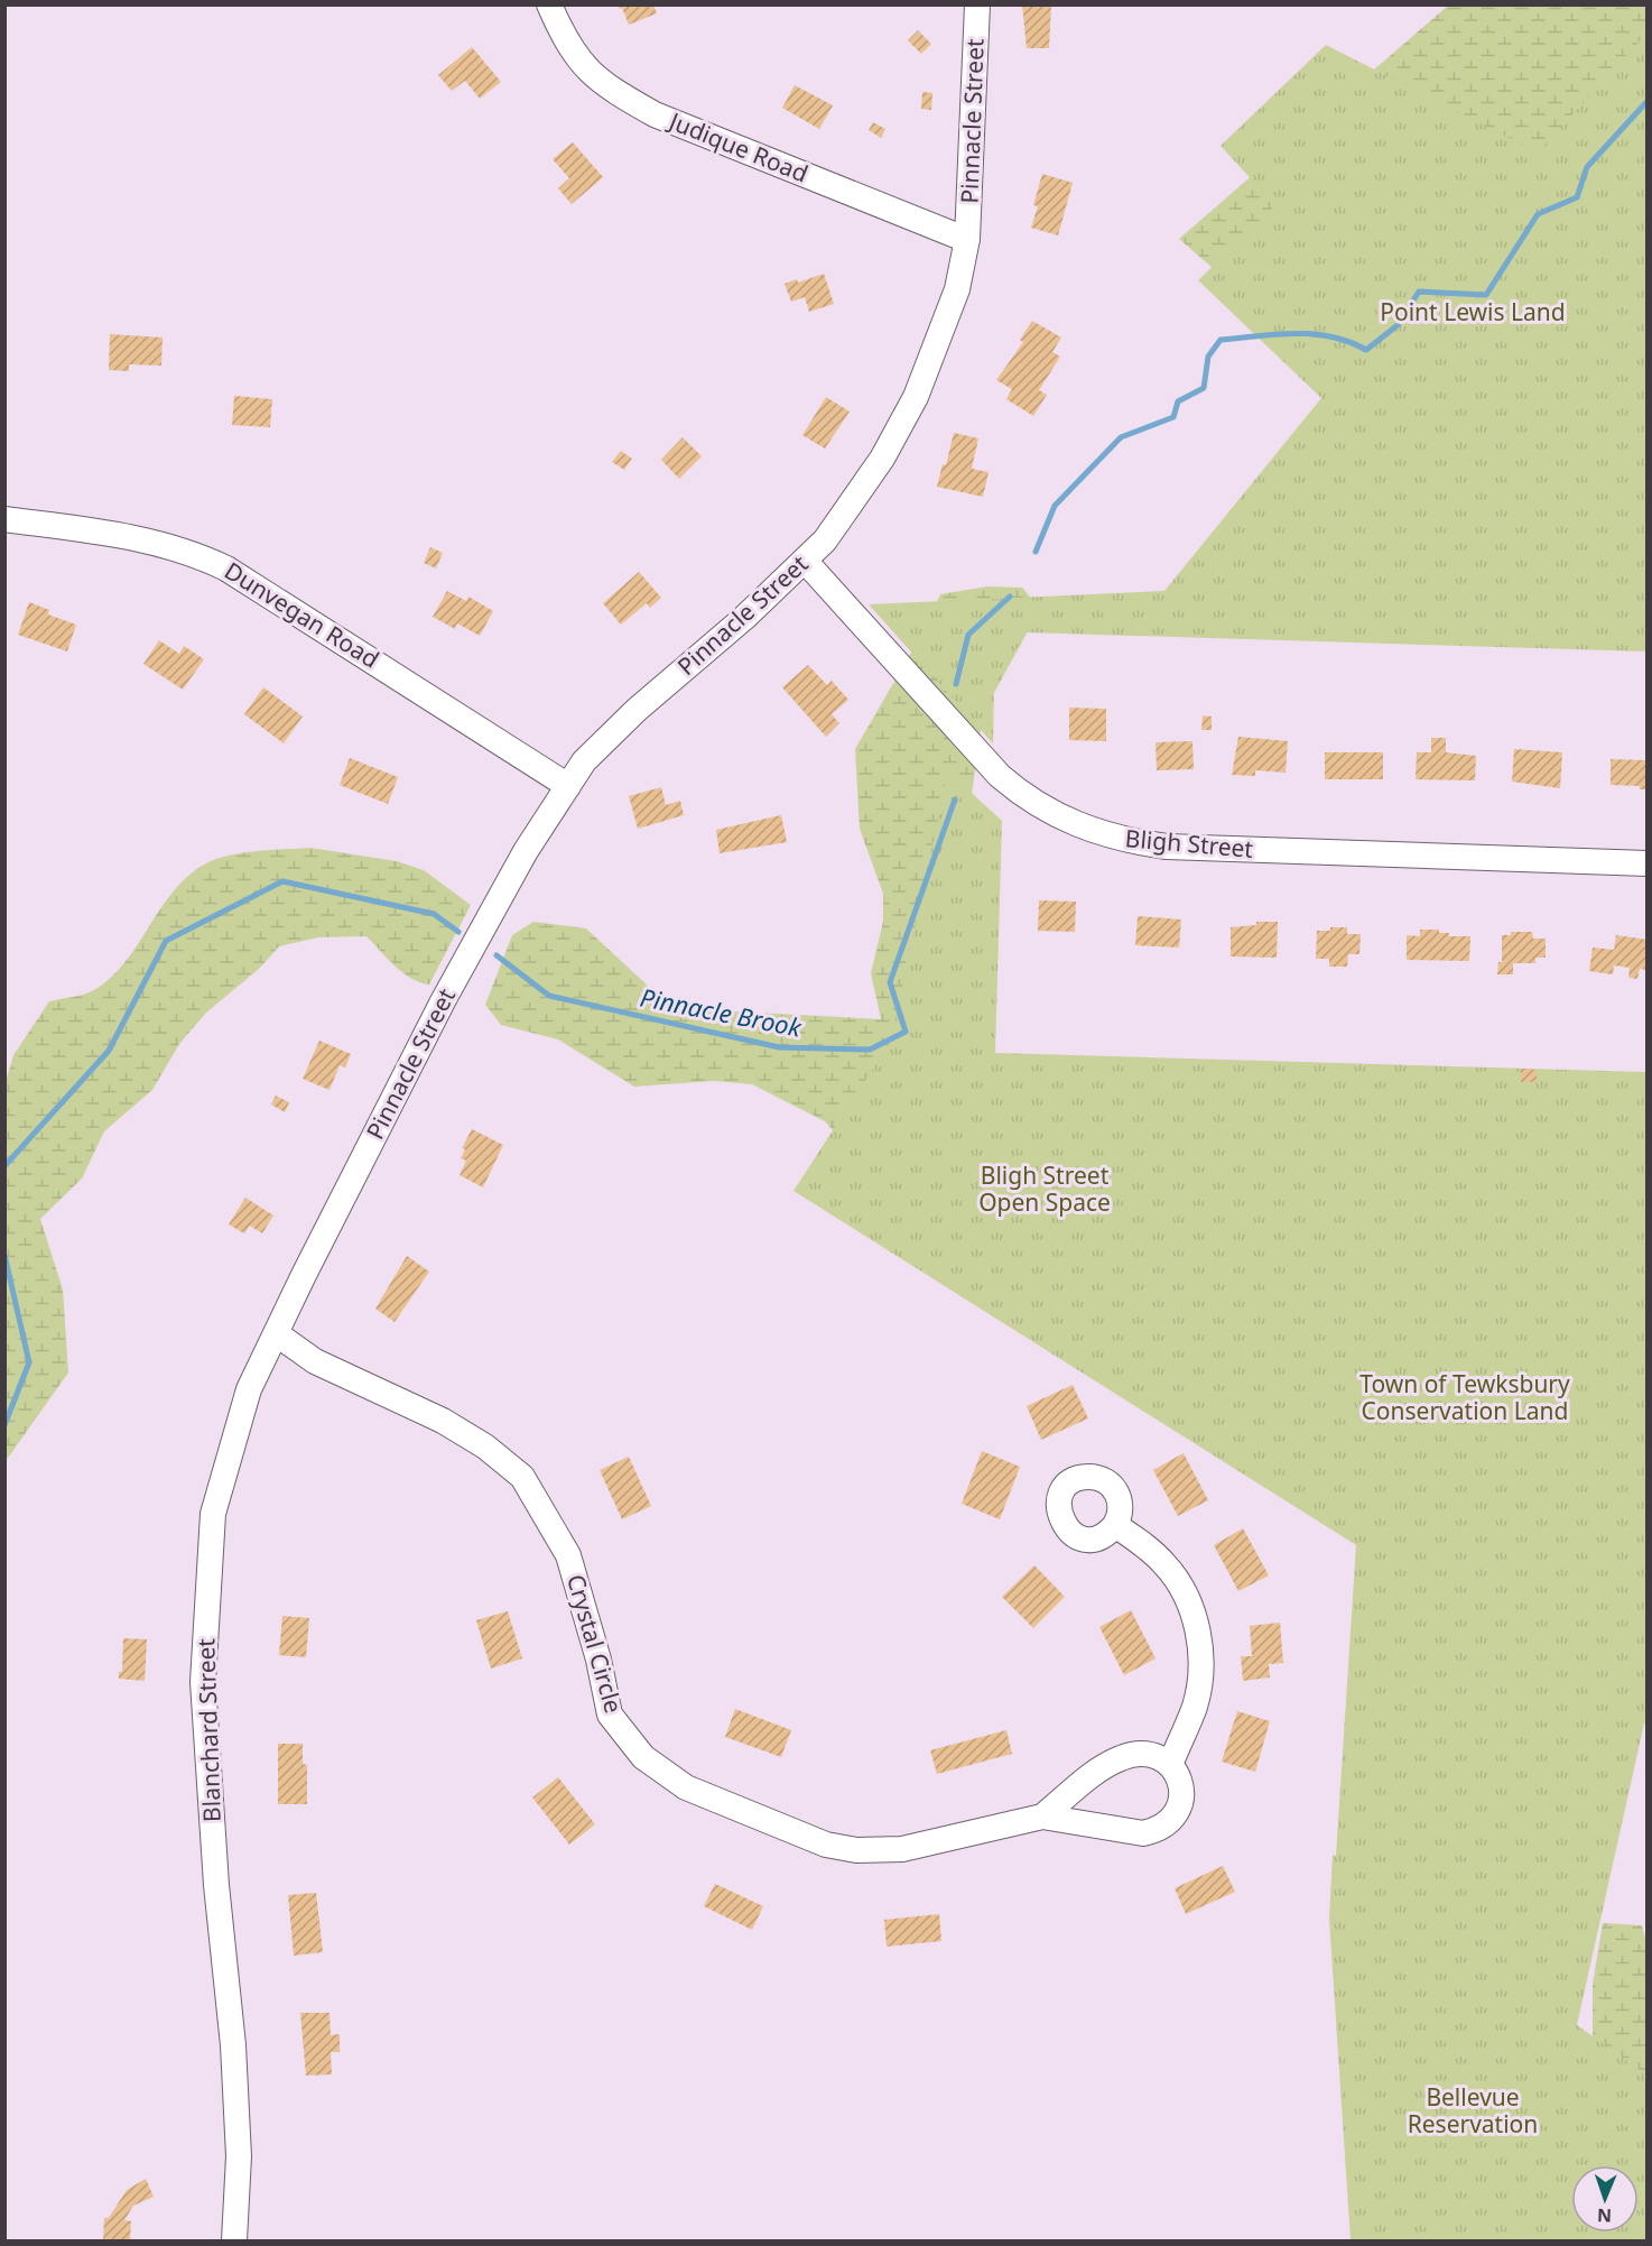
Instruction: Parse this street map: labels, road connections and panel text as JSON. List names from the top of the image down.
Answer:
{
  "streets": {
    "street": [
      "Pinnacle Street",
      "Judique Road",
      "Dunvegan Road",
      "Bligh Street",
      "Crystal Circle",
      "Blanchard Street"
    ]
  },
  "crossings": [
    ["Pinnacle Street", "Judique Road"],
    ["Pinnacle Street", "Dunvegan Road"],
    ["Pinnacle Street", "Bligh Street"],
    ["Pinnacle Street", "Blanchard Street"],
    ["Crystal Circle", "Blanchard Street"]
  ],
  "water": ["Pinnacle Brook"],
  "parks": [
    "Point Lewis Land",
    "Bligh Street Open Space",
    "Town of Tewksbury Conservation Land",
    "Bellevue Reservation"
  ],
  "north": "bottom"
}
